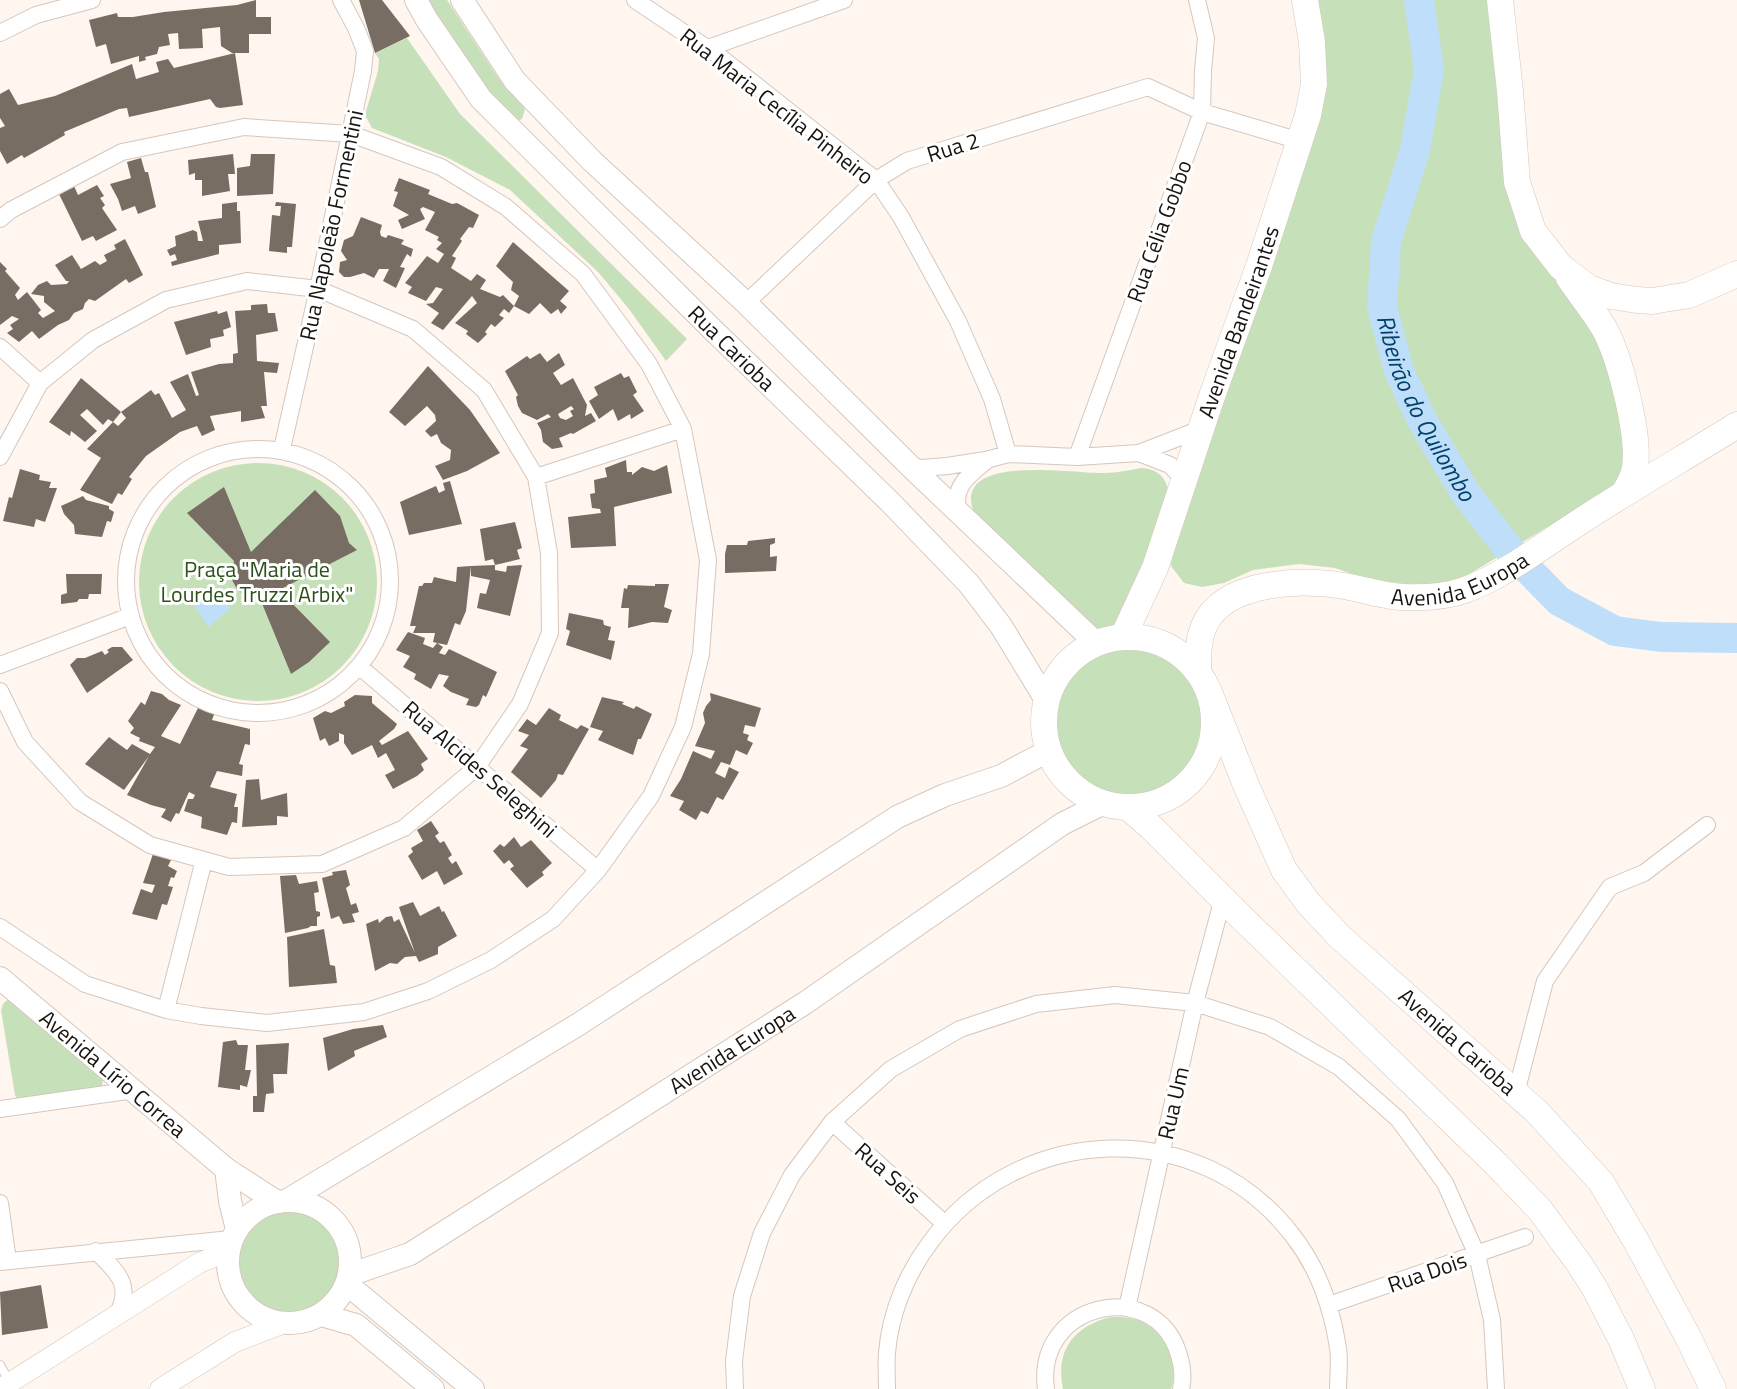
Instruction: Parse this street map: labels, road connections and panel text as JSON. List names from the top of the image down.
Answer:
{
  "streets": {
    "main road": [
      "Avenida Bandeirantes",
      "Rua Carioba",
      "Avenida Europa",
      "Avenida Carioba",
      "Avenida Lírio Correa"
    ],
    "street": [
      "Rua Maria Cecília Pinheiro",
      "Rua 2",
      "Rua Napoleão Formentini",
      "Rua Célia Gobbo",
      "Rua Alcides Seleghini",
      "Rua Um",
      "Rua Seis",
      "Rua Dois"
    ]
  },
  "crossings": [
    ["Rua Maria Cecília Pinheiro", "Rua 2"],
    ["Rua 2", "Rua Célia Gobbo"],
    ["Rua 2", "Avenida Bandeirantes"],
    ["Rua 2", "Rua Carioba"],
    ["Avenida Bandeirantes", "Rua Carioba"],
    ["Avenida Bandeirantes", "Avenida Europa"],
    ["Avenida Bandeirantes", "Avenida Carioba"],
    ["Rua Carioba", "Avenida Europa"],
    ["Rua Carioba", "Avenida Carioba"],
    ["Avenida Europa", "Avenida Carioba"],
    ["Avenida Europa", "Avenida Lírio Correa"]
  ],
  "water": ["Ribeirão do Quilombo"],
  "parks": ["Praça \"Maria de Lourdes Truzzi Arbix\""]
}
